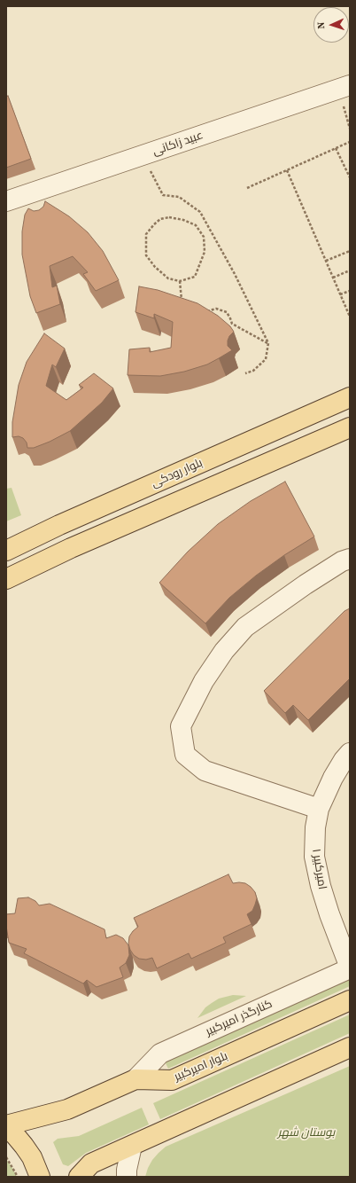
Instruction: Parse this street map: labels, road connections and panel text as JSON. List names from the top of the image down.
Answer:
{
  "streets": {
    "main road": ["بلوار رودکی", "بلوار امیرکبیر"],
    "street": ["عبید زاکانی", "امیرکبیر ۱", "کنارگذر امیرکبیر"]
  },
  "crossings": [
    ["امیرکبیر ۱", "کنارگذر امیرکبیر"],
    ["کنارگذر امیرکبیر", "بلوار امیرکبیر"]
  ],
  "parks": ["بوستان شهر"],
  "north": "left"
}
